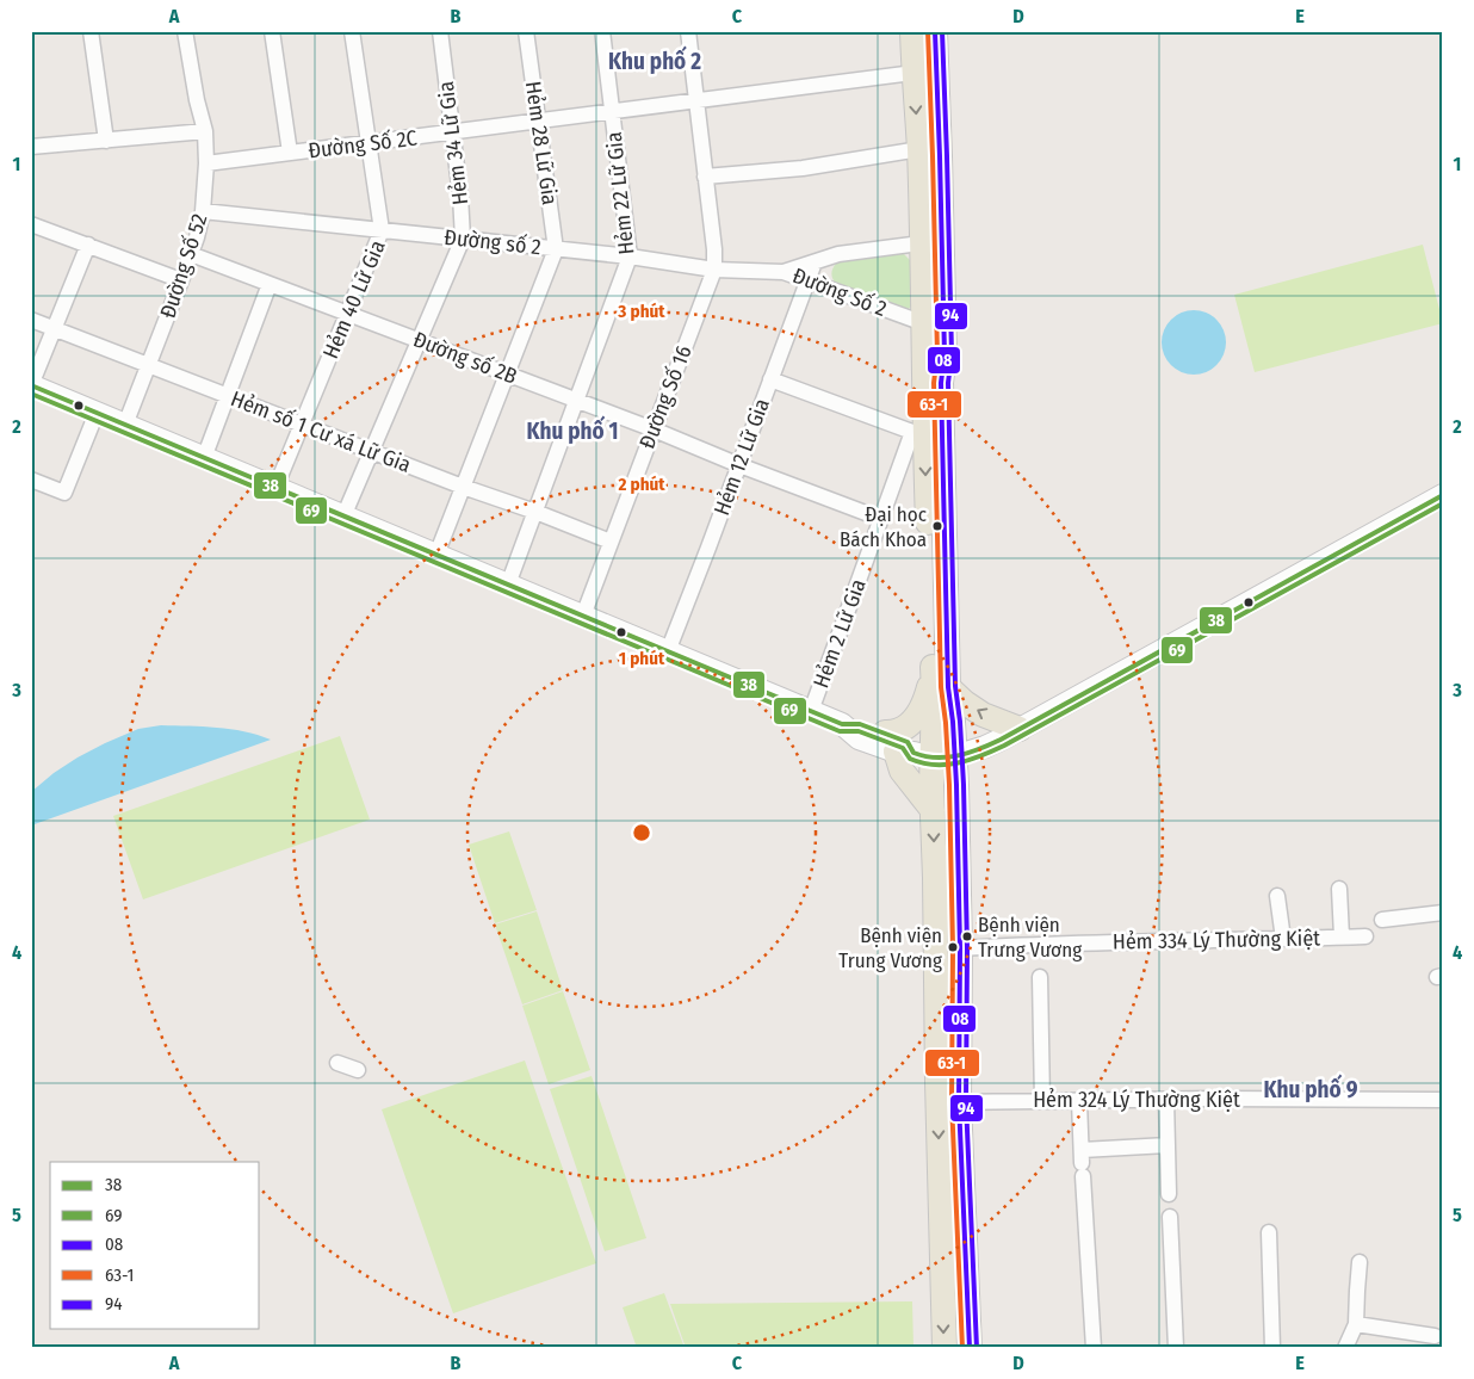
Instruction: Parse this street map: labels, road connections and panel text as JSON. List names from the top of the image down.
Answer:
{
  "streets": {
    "street": [
      "Hẻm 34 Lữ Gia",
      "Hẻm 28 Lữ Gia",
      "Đường Số 2C",
      "Hẻm 22 Lữ Gia",
      "Đường số 2",
      "Đường Số 52",
      "Đường Số 2",
      "Hẻm 40 Lữ Gia",
      "Đường số 2B",
      "Đường Số 16",
      "Hẻm số 1 Cư xá Lữ Gia",
      "Hẻm 12 Lữ Gia",
      "Hẻm 2 Lữ Gia",
      "Hẻm 334 Lý Thường Kiệt",
      "Hẻm 324 Lý Thường Kiệt"
    ]
  },
  "crossings": [
    ["Hẻm 34 Lữ Gia", "Đường Số 2C"],
    ["Hẻm 34 Lữ Gia", "Đường số 2"],
    ["Hẻm 34 Lữ Gia", "Đường số 2B"],
    ["Hẻm 34 Lữ Gia", "Hẻm số 1 Cư xá Lữ Gia"],
    ["Hẻm 28 Lữ Gia", "Đường Số 2C"],
    ["Hẻm 28 Lữ Gia", "Đường số 2"],
    ["Hẻm 28 Lữ Gia", "Đường số 2B"],
    ["Hẻm 28 Lữ Gia", "Hẻm số 1 Cư xá Lữ Gia"],
    ["Đường Số 2C", "Hẻm 22 Lữ Gia"],
    ["Đường Số 2C", "Đường Số 52"],
    ["Đường Số 2C", "Hẻm 40 Lữ Gia"],
    ["Đường Số 2C", "Đường Số 16"],
    ["Hẻm 22 Lữ Gia", "Đường số 2"],
    ["Hẻm 22 Lữ Gia", "Đường số 2B"],
    ["Hẻm 22 Lữ Gia", "Hẻm số 1 Cư xá Lữ Gia"],
    ["Đường số 2", "Đường Số 52"],
    ["Đường số 2", "Đường Số 2"],
    ["Đường số 2", "Hẻm 40 Lữ Gia"],
    ["Đường số 2", "Đường Số 16"],
    ["Đường Số 52", "Đường số 2B"],
    ["Đường Số 52", "Hẻm số 1 Cư xá Lữ Gia"],
    ["Đường Số 2", "Hẻm 12 Lữ Gia"],
    ["Hẻm 40 Lữ Gia", "Đường số 2B"],
    ["Hẻm 40 Lữ Gia", "Hẻm số 1 Cư xá Lữ Gia"],
    ["Đường số 2B", "Đường Số 16"],
    ["Đường số 2B", "Hẻm 12 Lữ Gia"],
    ["Đường số 2B", "Hẻm 2 Lữ Gia"],
    ["Đường Số 16", "Hẻm số 1 Cư xá Lữ Gia"]
  ],
  "districts": ["Khu phố 2", "Khu phố 1", "Khu phố 9"],
  "places": ["Đại học Bách Khoa", "Bệnh viện Trưng Vương", "Bệnh viện Trung Vương"],
  "lines": [
    "transit line 08",
    "transit line 63-1",
    "transit line 94",
    "transit line 38",
    "transit line 69"
  ],
  "legend": [
    "38",
    "69",
    "08",
    "63-1",
    "94"
  ],
  "grid": {
    "columns": [
      "A",
      "B",
      "C",
      "D",
      "E"
    ],
    "rows": [
      "1",
      "2",
      "3",
      "4",
      "5"
    ]
  },
  "rings": ["3 phút", "2 phút", "1 phút"]
}
